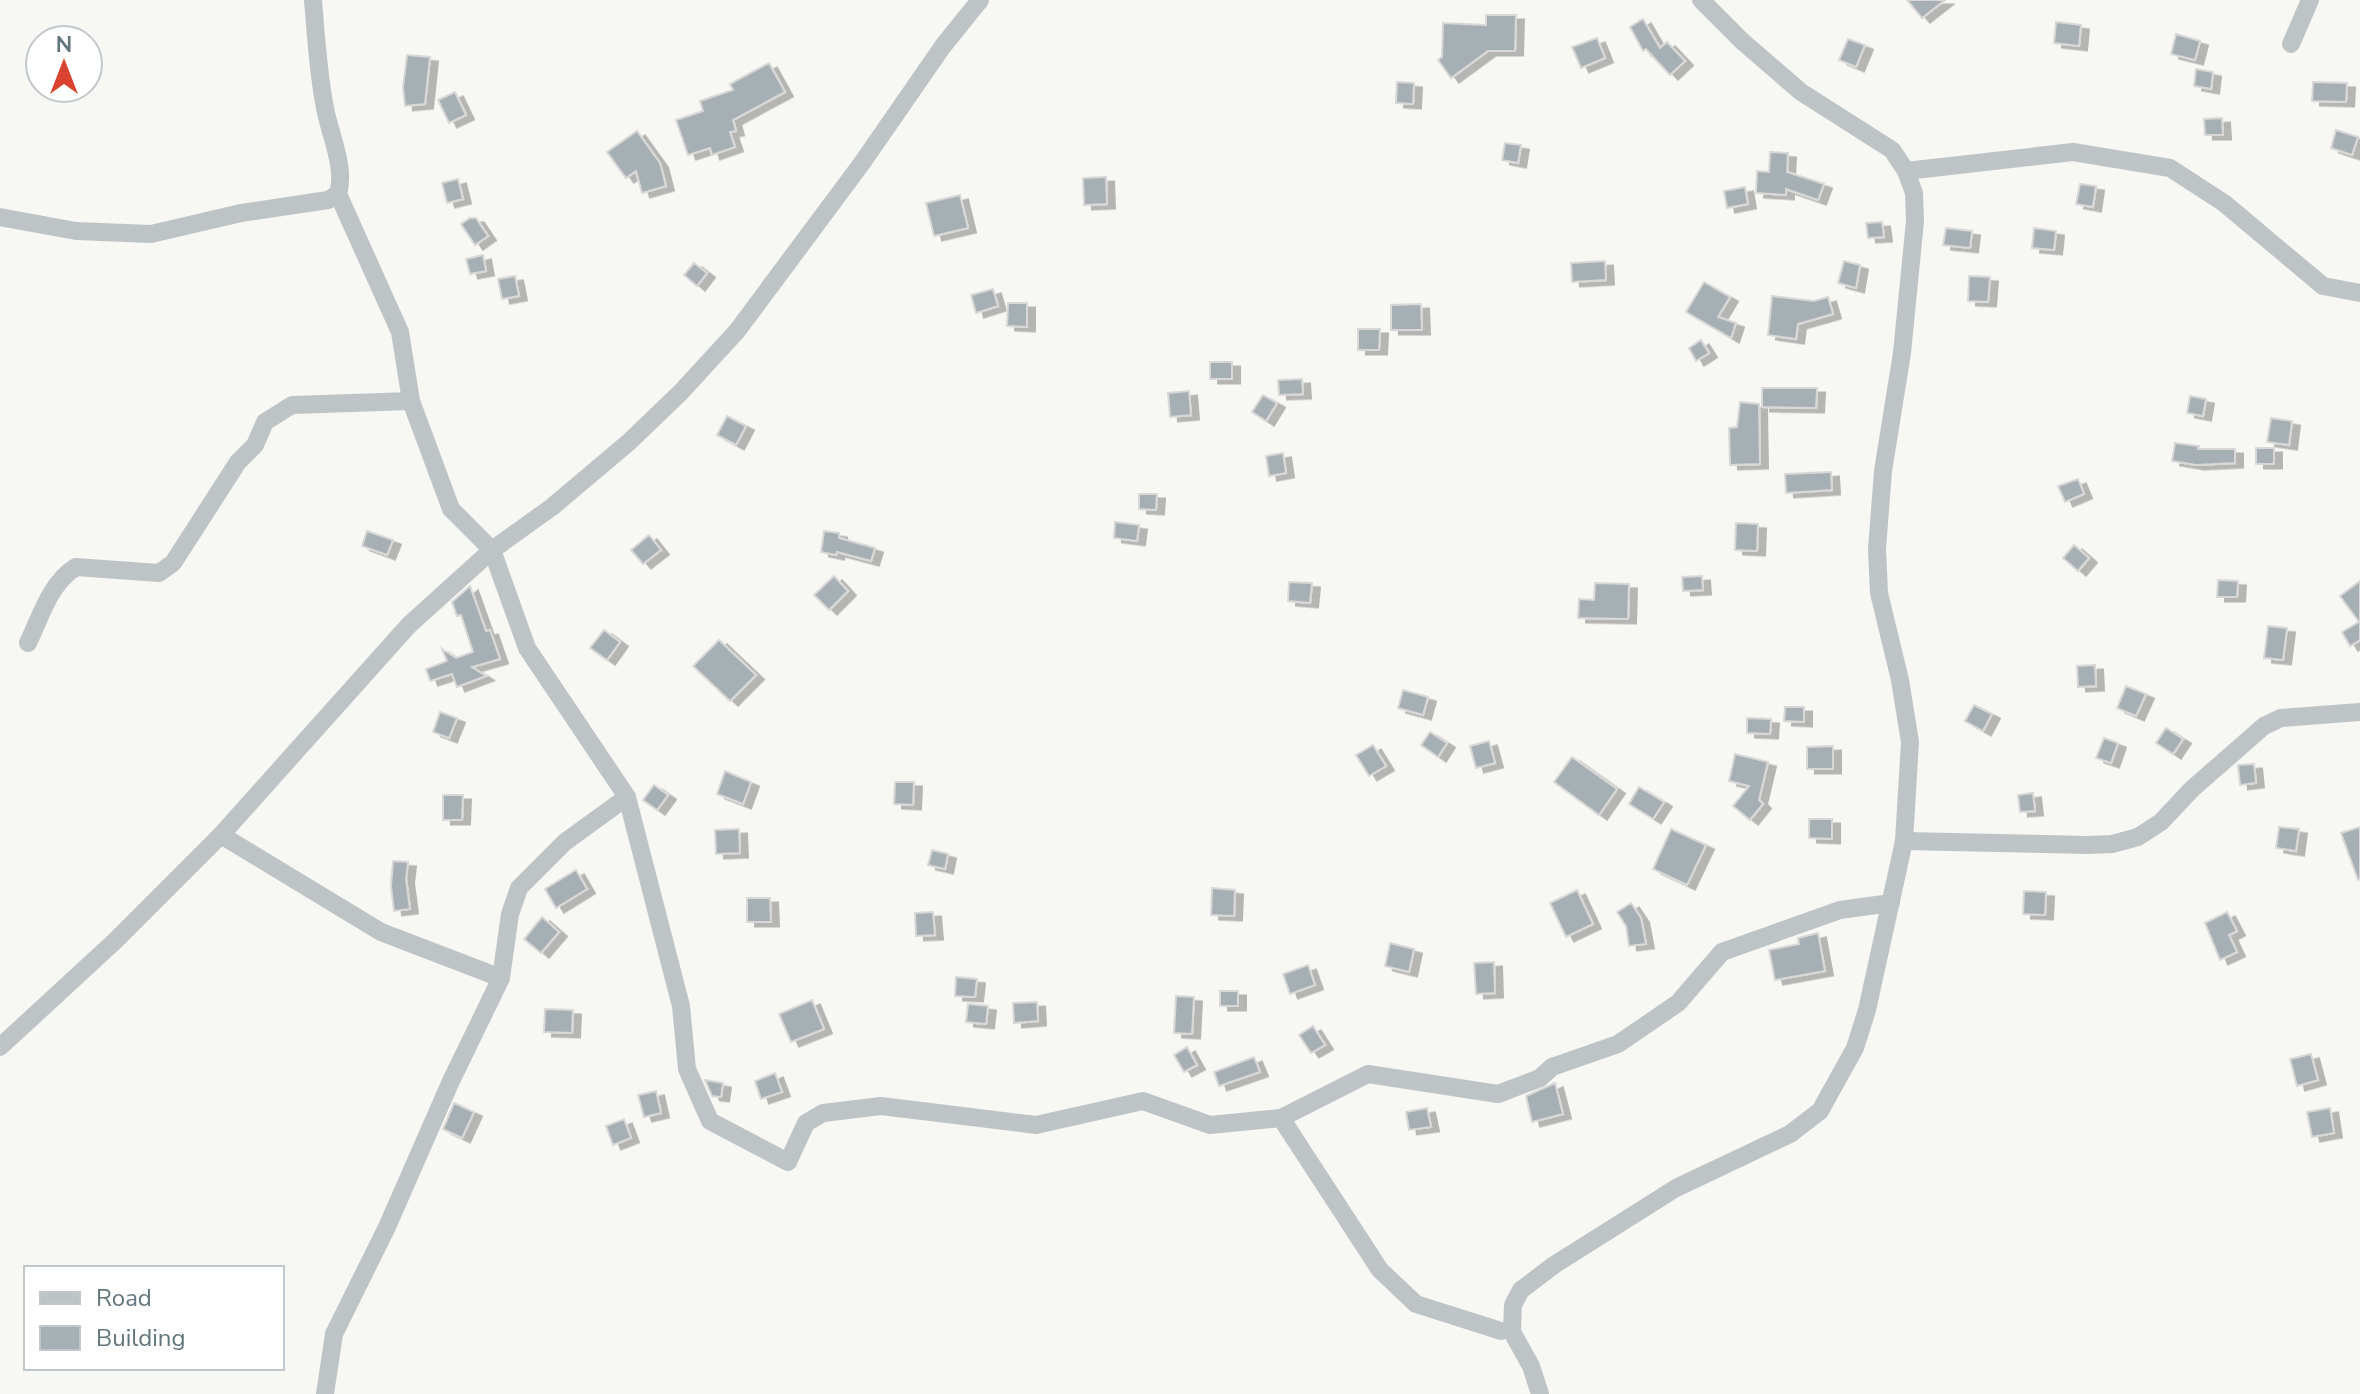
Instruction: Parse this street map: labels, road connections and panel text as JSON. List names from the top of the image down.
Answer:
{
  "legend": ["Road", "Building"],
  "north": "top"
}
